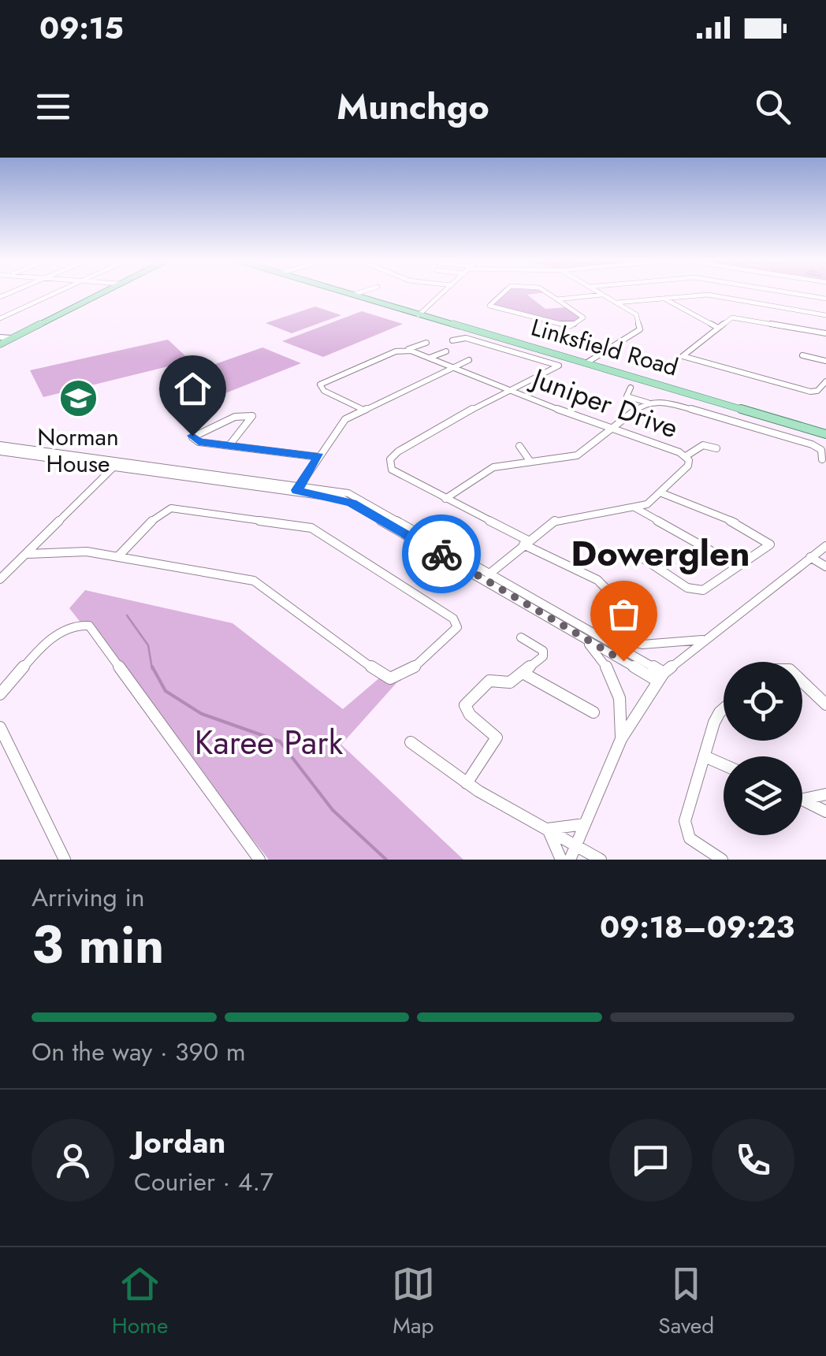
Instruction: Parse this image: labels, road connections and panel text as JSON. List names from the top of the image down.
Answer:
{
  "streets": {
    "main road": ["Linksfield Road"],
    "street": ["Juniper Drive"]
  },
  "districts": ["Dowerglen"],
  "parks": ["Karee Park"],
  "places": {
    "school or university": ["Norman House"]
  },
  "page": {
    "status": "09:15",
    "header": "Munchgo",
    "heading": ["3 min", "Arriving in", "09:18–09:23"],
    "panel": ["Jordan", "Courier · 4.7"],
    "bar": "On the way · 390 m",
    "tabs": ["Home", "Map", "Saved"]
  }
}
